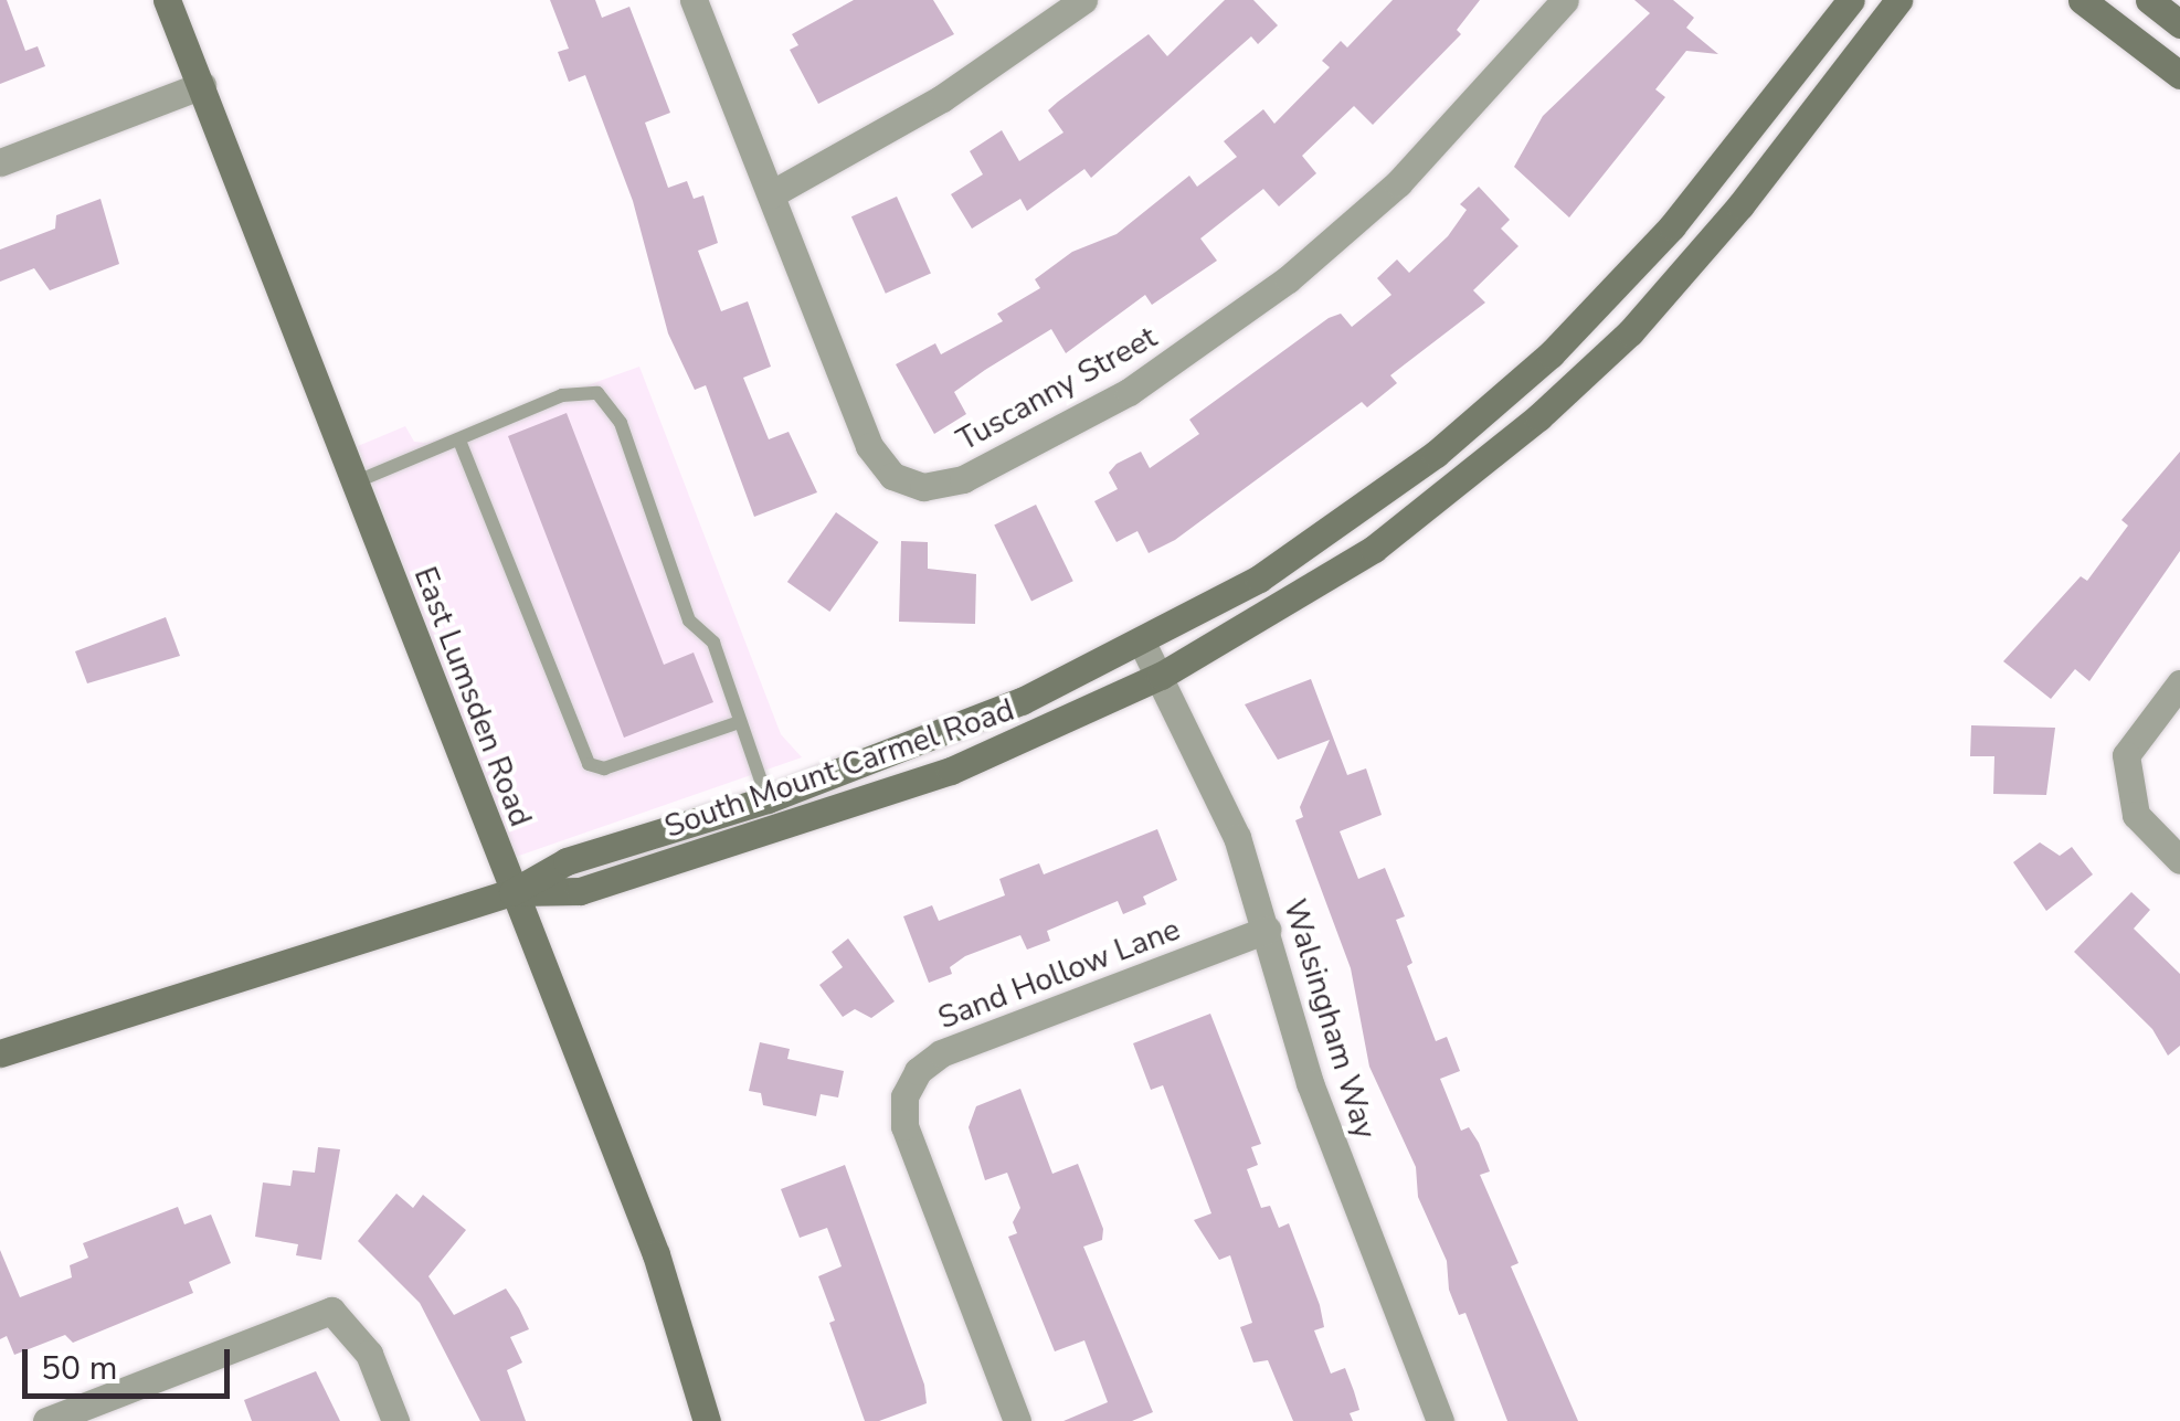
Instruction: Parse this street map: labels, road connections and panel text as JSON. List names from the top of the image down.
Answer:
{
  "streets": {
    "street": [
      "Tuscanny Street",
      "East Lumsden Road",
      "South Mount Carmel Road",
      "Sand Hollow Lane",
      "Walsingham Way"
    ]
  },
  "crossings": [
    ["East Lumsden Road", "South Mount Carmel Road"],
    ["South Mount Carmel Road", "Walsingham Way"],
    ["Sand Hollow Lane", "Walsingham Way"]
  ],
  "scale_bar": "50 m"
}
